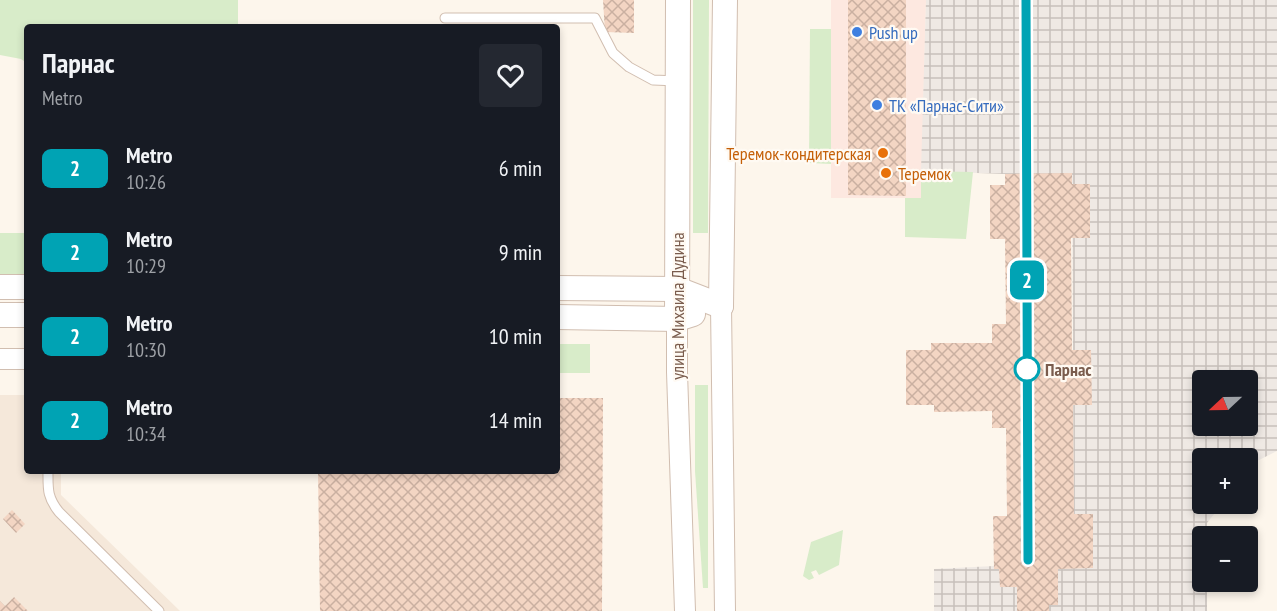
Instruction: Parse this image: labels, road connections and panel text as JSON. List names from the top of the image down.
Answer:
{
  "streets": {
    "street": ["улица Михаила Дудина"]
  },
  "places": [
    "Push up",
    "ТК «Парнас-Сити»",
    "Теремок-кондитерская",
    "Теремок",
    "Парнас"
  ],
  "lines": ["metro line 2"],
  "north": "left",
  "page": {
    "on_map": "2",
    "heading": ["Парнас", "Metro"],
    "list": [
      {
        "mark": "2",
        "name": "Metro",
        "note": "10:26",
        "value": "6 min"
      },
      {
        "mark": "2",
        "name": "Metro",
        "note": "10:29",
        "value": "9 min"
      },
      {
        "mark": "2",
        "name": "Metro",
        "note": "10:30",
        "value": "10 min"
      },
      {
        "mark": "2",
        "name": "Metro",
        "note": "10:34",
        "value": "14 min"
      }
    ],
    "map_buttons": ["+", "−"]
  }
}
